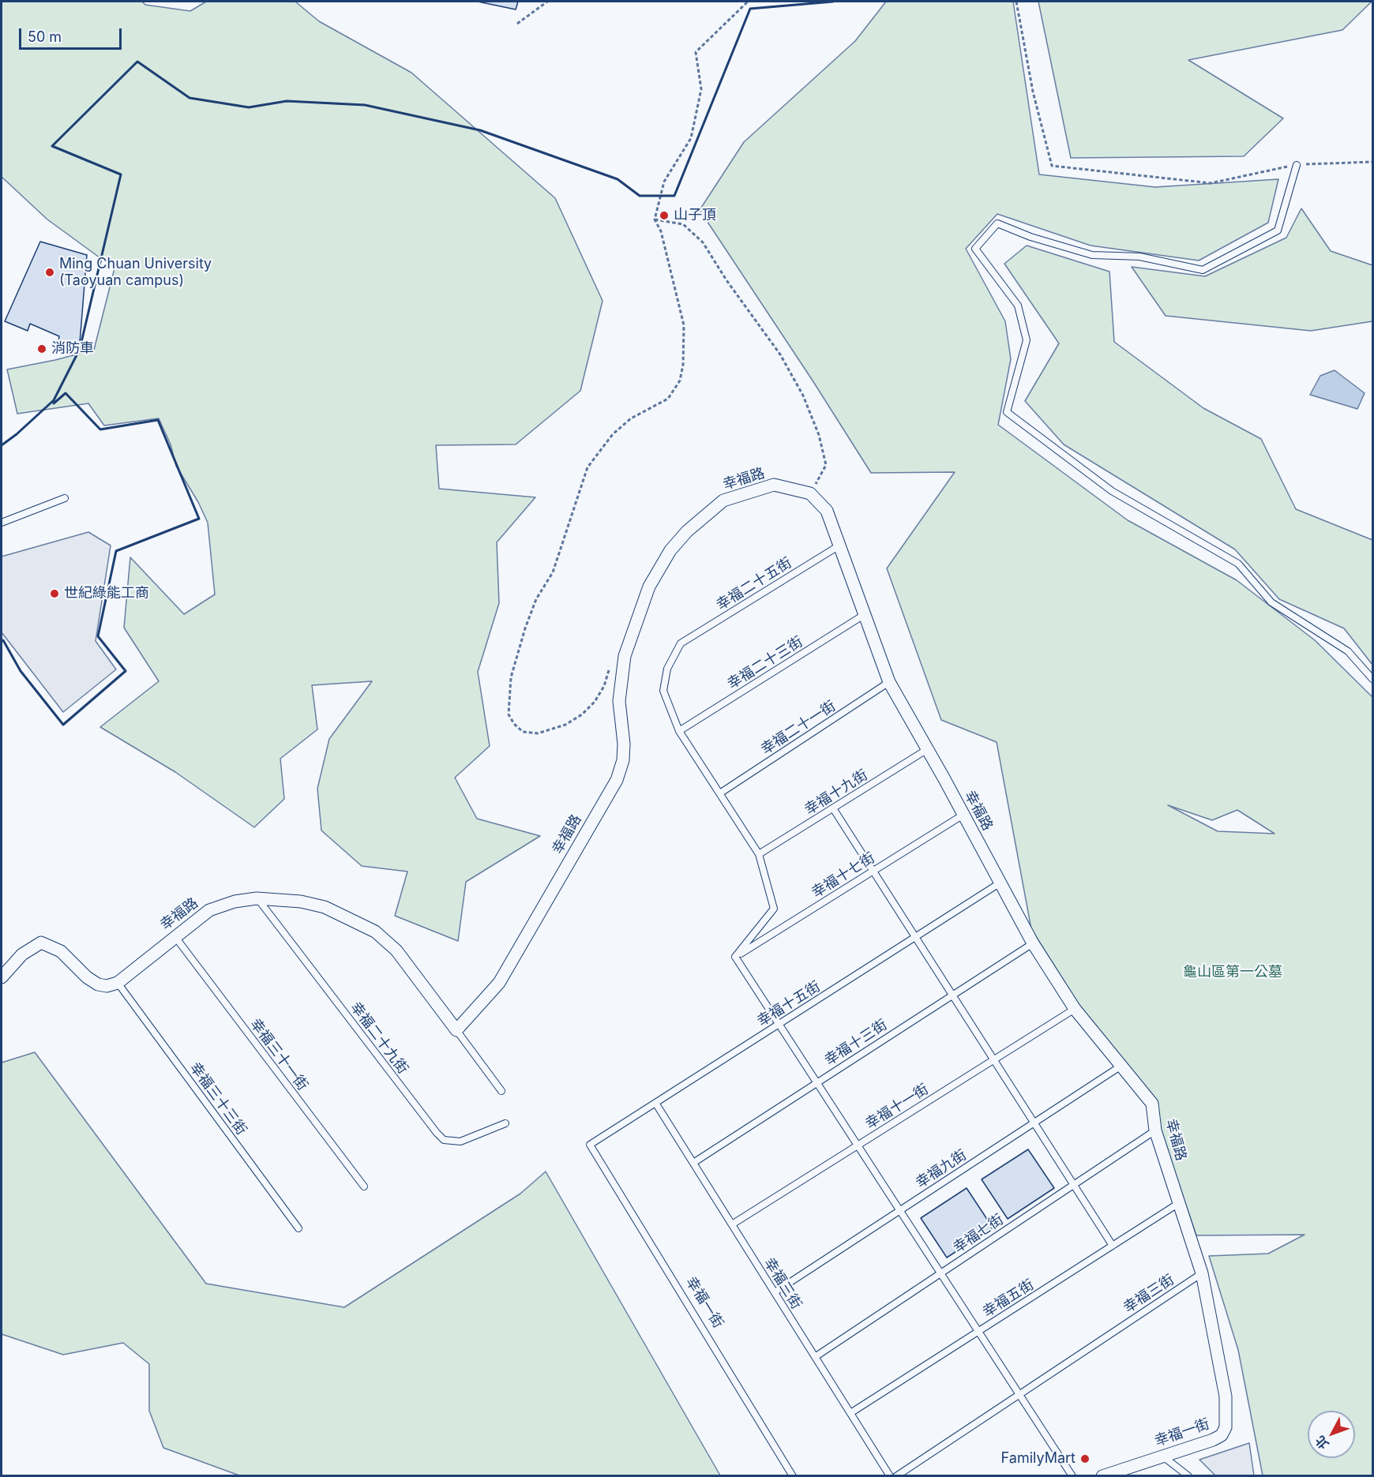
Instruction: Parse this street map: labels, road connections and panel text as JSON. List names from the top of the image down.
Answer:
{
  "streets": {
    "street": ["幸福路", "幸福一街"],
    "lane": [
      "幸福二十五街",
      "幸福二十三街",
      "幸福二十一街",
      "幸福十九街",
      "幸福十七街",
      "幸福十五街",
      "幸福二十九街",
      "幸福十三街",
      "幸福三十一街",
      "幸福三十三街",
      "幸福十一街",
      "幸福九街",
      "幸福七街",
      "幸福三街",
      "幸福五街"
    ]
  },
  "crossings": [
    ["幸福路", "幸福二十五街"],
    ["幸福路", "幸福二十三街"],
    ["幸福路", "幸福二十一街"],
    ["幸福路", "幸福十九街"],
    ["幸福路", "幸福十七街"],
    ["幸福路", "幸福十五街"],
    ["幸福路", "幸福二十九街"],
    ["幸福路", "幸福十三街"],
    ["幸福路", "幸福三十一街"],
    ["幸福路", "幸福三十三街"],
    ["幸福路", "幸福十一街"],
    ["幸福路", "幸福九街"],
    ["幸福路", "幸福七街"],
    ["幸福路", "幸福三街"],
    ["幸福路", "幸福五街"],
    ["幸福路", "幸福一街"],
    ["幸福二十五街", "幸福二十三街"],
    ["幸福十五街", "幸福三街"],
    ["幸福十五街", "幸福一街"],
    ["幸福十三街", "幸福三街"],
    ["幸福十一街", "幸福三街"],
    ["幸福九街", "幸福三街"],
    ["幸福七街", "幸福三街"],
    ["幸福三街", "幸福五街"]
  ],
  "parks": ["龜山區第一公墓"],
  "places": [
    "山子頂",
    "Ming Chuan University (Taoyuan campus)",
    "消防車",
    "世紀綠能工商",
    "FamilyMart"
  ],
  "scale_bar": "50 m",
  "north": "bottom left"
}
